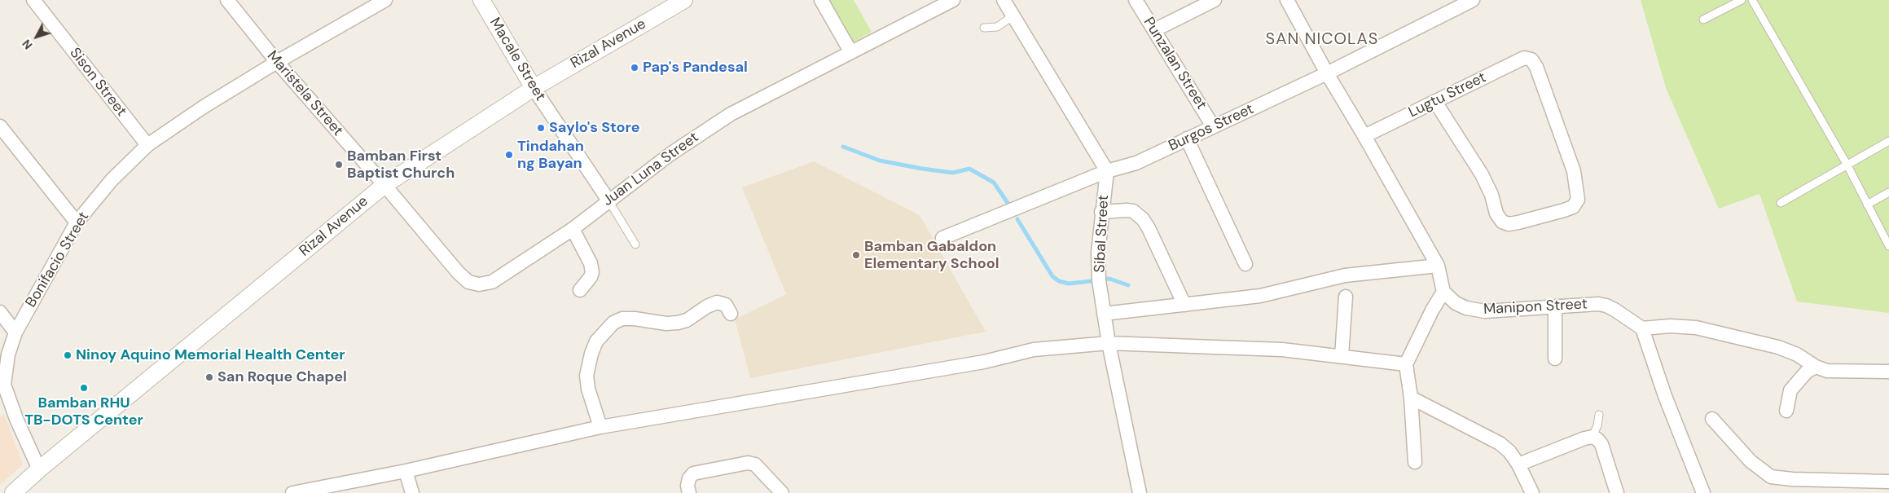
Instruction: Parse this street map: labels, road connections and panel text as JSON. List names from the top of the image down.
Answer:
{
  "streets": {
    "street": [
      "Rizal Avenue",
      "Macale Street",
      "Punzalan Street",
      "Sison Street",
      "Maristela Street",
      "Lugtu Street",
      "Burgos Street",
      "Juan Luna Street",
      "Sibal Street",
      "Bonifacio Street",
      "Manipon Street"
    ]
  },
  "crossings": [
    ["Rizal Avenue", "Macale Street"],
    ["Rizal Avenue", "Maristela Street"],
    ["Rizal Avenue", "Juan Luna Street"],
    ["Rizal Avenue", "Bonifacio Street"],
    ["Macale Street", "Juan Luna Street"],
    ["Punzalan Street", "Burgos Street"],
    ["Sison Street", "Bonifacio Street"],
    ["Maristela Street", "Juan Luna Street"],
    ["Maristela Street", "Bonifacio Street"],
    ["Burgos Street", "Sibal Street"]
  ],
  "districts": ["SAN NICOLAS"],
  "places": [
    "Pap's Pandesal",
    "Saylo's Store",
    "Tindahan ng Bayan",
    "Bamban First Baptist Church",
    "Bamban Gabaldon Elementary School",
    "Ninoy Aquino Memorial Health Center",
    "San Roque Chapel",
    "Bamban RHU TB-DOTS Center"
  ],
  "north": "bottom left"
}
